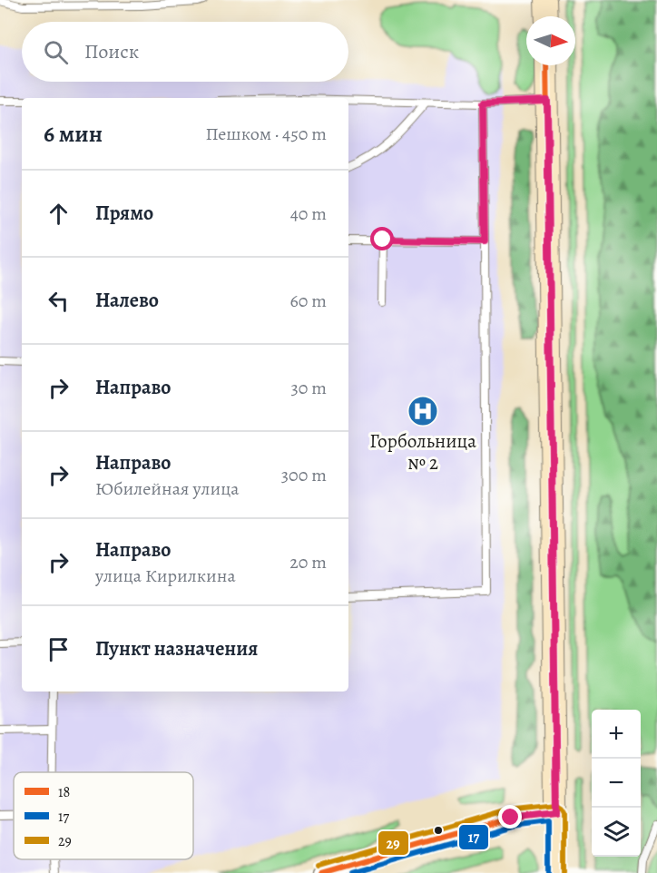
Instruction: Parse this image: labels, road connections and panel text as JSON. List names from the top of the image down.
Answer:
{
  "places": {
    "hospital": ["Горбольница № 2"]
  },
  "lines": ["transit line 18", "transit line 29", "transit line 17"],
  "legend": ["18", "17", "29"],
  "north": "right",
  "page": {
    "search": "Поиск",
    "heading": ["6 мин", "Пешком · 450 m"],
    "list": [
      ["Прямо", "40 m"],
      ["Налево", "60 m"],
      ["Направо", "30 m"],
      ["Направо", "Юбилейная улица", "300 m"],
      ["Направо", "улица Кирилкина", "20 m"],
      "Пункт назначения"
    ],
    "map_buttons": ["+", "−"]
  }
}
